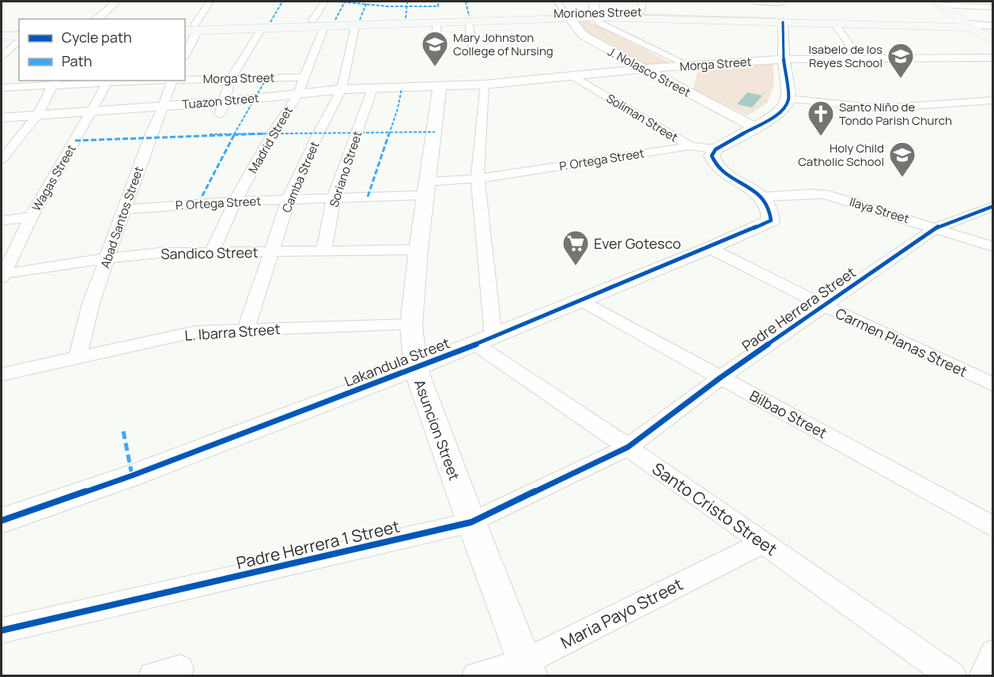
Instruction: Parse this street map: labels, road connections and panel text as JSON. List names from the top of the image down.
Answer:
{
  "streets": {
    "main road": ["Moriones Street"],
    "street": [
      "Morga Street",
      "J. Nolasco Street",
      "Tuazon Street",
      "Soliman Street",
      "Madrid Street",
      "P. Ortega Street",
      "Soriano Street",
      "Camba Street",
      "Wagas Street",
      "Ilaya Street",
      "Abad Santos Street",
      "Sandico Street",
      "Padre Herrera Street",
      "L. Ibarra Street",
      "Carmen Planas Street",
      "Lakandula Street",
      "Bilbao Street",
      "Asuncion Street",
      "Santo Cristo Street",
      "Padre Herrera 1 Street",
      "Maria Payo Street"
    ]
  },
  "crossings": [
    ["Moriones Street", "J. Nolasco Street"],
    ["Moriones Street", "Madrid Street"],
    ["Moriones Street", "Camba Street"],
    ["Morga Street", "J. Nolasco Street"],
    ["Morga Street", "Tuazon Street"],
    ["Morga Street", "Soliman Street"],
    ["Morga Street", "Madrid Street"],
    ["Morga Street", "Wagas Street"],
    ["Morga Street", "Asuncion Street"],
    ["Tuazon Street", "Madrid Street"],
    ["Tuazon Street", "Soriano Street"],
    ["Tuazon Street", "Camba Street"],
    ["Tuazon Street", "Wagas Street"],
    ["Tuazon Street", "Abad Santos Street"],
    ["Tuazon Street", "Asuncion Street"],
    ["Soliman Street", "P. Ortega Street"],
    ["Madrid Street", "P. Ortega Street"],
    ["Madrid Street", "Sandico Street"],
    ["P. Ortega Street", "Soriano Street"],
    ["P. Ortega Street", "Camba Street"],
    ["P. Ortega Street", "Abad Santos Street"],
    ["P. Ortega Street", "Asuncion Street"],
    ["Soriano Street", "Sandico Street"],
    ["Camba Street", "Sandico Street"],
    ["Camba Street", "L. Ibarra Street"],
    ["Wagas Street", "Sandico Street"],
    ["Ilaya Street", "Padre Herrera Street"],
    ["Ilaya Street", "Lakandula Street"],
    ["Abad Santos Street", "Sandico Street"],
    ["Abad Santos Street", "L. Ibarra Street"],
    ["Sandico Street", "Asuncion Street"],
    ["Padre Herrera Street", "Carmen Planas Street"],
    ["Padre Herrera Street", "Bilbao Street"],
    ["Padre Herrera Street", "Santo Cristo Street"],
    ["Padre Herrera Street", "Padre Herrera 1 Street"],
    ["L. Ibarra Street", "Asuncion Street"],
    ["Carmen Planas Street", "Lakandula Street"],
    ["Lakandula Street", "Bilbao Street"],
    ["Lakandula Street", "Asuncion Street"],
    ["Lakandula Street", "Santo Cristo Street"],
    ["Asuncion Street", "Padre Herrera 1 Street"],
    ["Asuncion Street", "Maria Payo Street"],
    ["Santo Cristo Street", "Padre Herrera 1 Street"],
    ["Santo Cristo Street", "Maria Payo Street"]
  ],
  "places": {
    "school or university": ["Mary Johnston College of Nursing", "Isabelo de los Reyes School", "Holy Child Catholic School"],
    "church": ["Santo Niño de Tondo Parish Church"],
    "supermarket": ["Ever Gotesco"]
  },
  "legend": ["Cycle path", "Path"]
}
